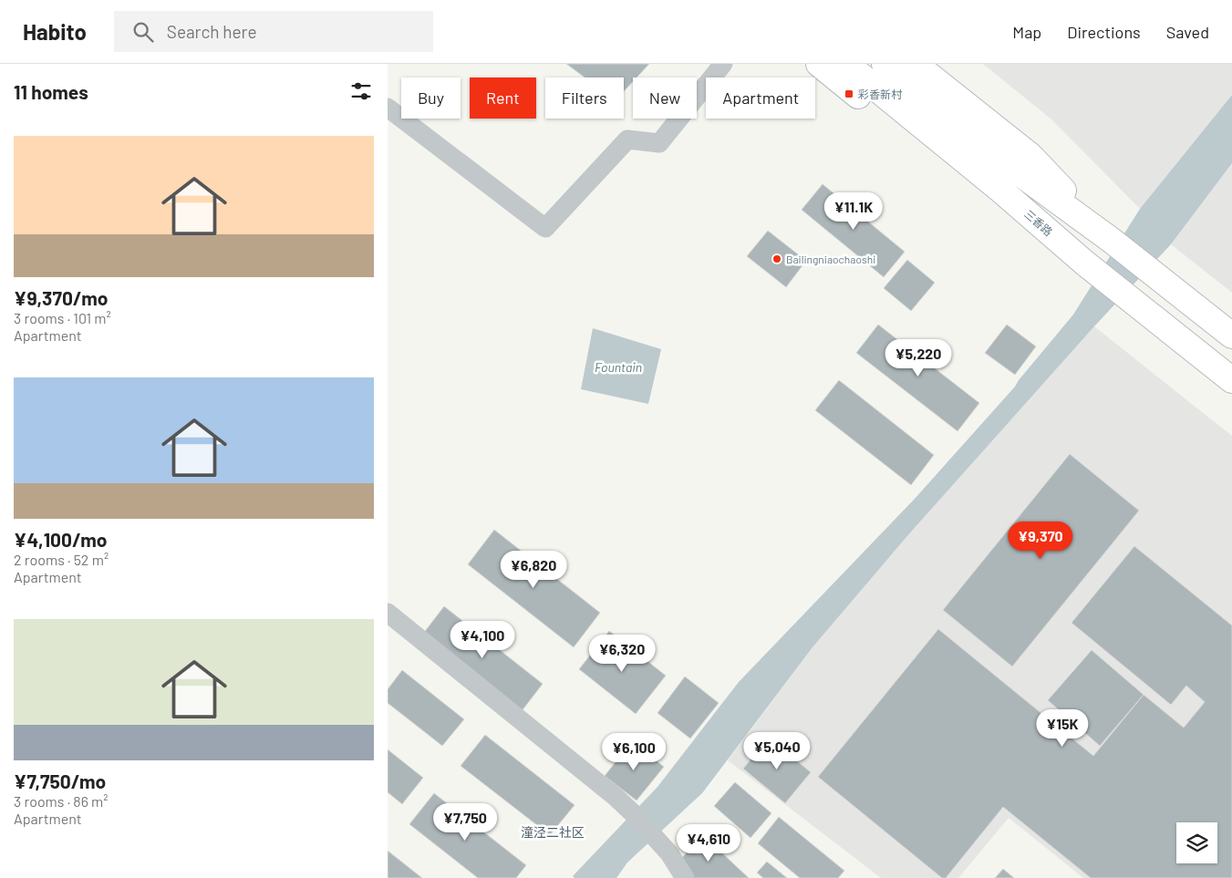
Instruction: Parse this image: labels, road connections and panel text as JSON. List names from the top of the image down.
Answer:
{
  "streets": {
    "main road": ["三香路"]
  },
  "districts": ["潼泾二社区"],
  "water": ["Fountain"],
  "places": {
    "transit": ["彩香新村"],
    "other": ["Bailingniaochaoshi"]
  },
  "page": {
    "header": "Habito",
    "search": "Search here",
    "nav": ["Map", "Directions", "Saved"],
    "heading": "11 homes",
    "chip": [
      "Buy",
      "Rent",
      "Filters",
      "New",
      "Apartment"
    ],
    "list": [
      {
        "name": "¥9,370/mo",
        "note": "3 rooms · 101 m² · Apartment"
      },
      {
        "name": "¥4,100/mo",
        "note": "2 rooms · 52 m² · Apartment"
      },
      {
        "name": "¥7,750/mo",
        "note": "3 rooms · 86 m² · Apartment"
      }
    ],
    "price": [
      "¥11.1K",
      "¥5,220",
      "¥9,370",
      "¥6,820",
      "¥4,100",
      "¥6,320",
      "¥15K",
      "¥5,040",
      "¥6,100",
      "¥7,750",
      "¥4,610"
    ]
  }
}
